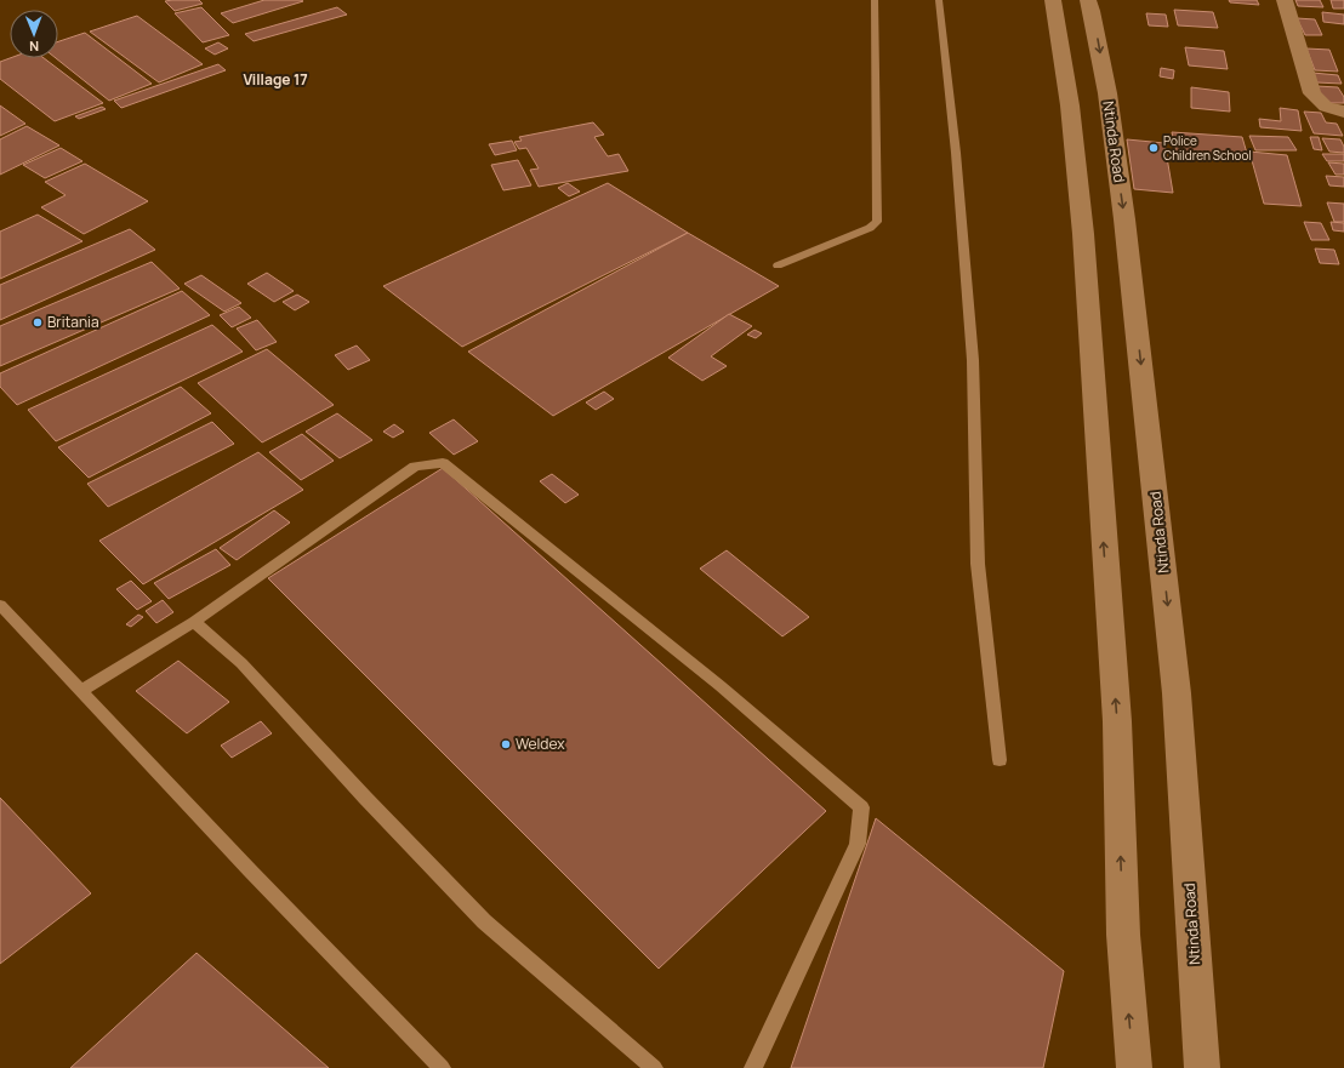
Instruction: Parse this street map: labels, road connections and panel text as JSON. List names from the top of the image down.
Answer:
{
  "streets": {
    "main road": ["Ntinda Road"]
  },
  "districts": ["Village 17"],
  "places": ["Police Children School", "Britania", "Weldex"],
  "north": "bottom"
}
